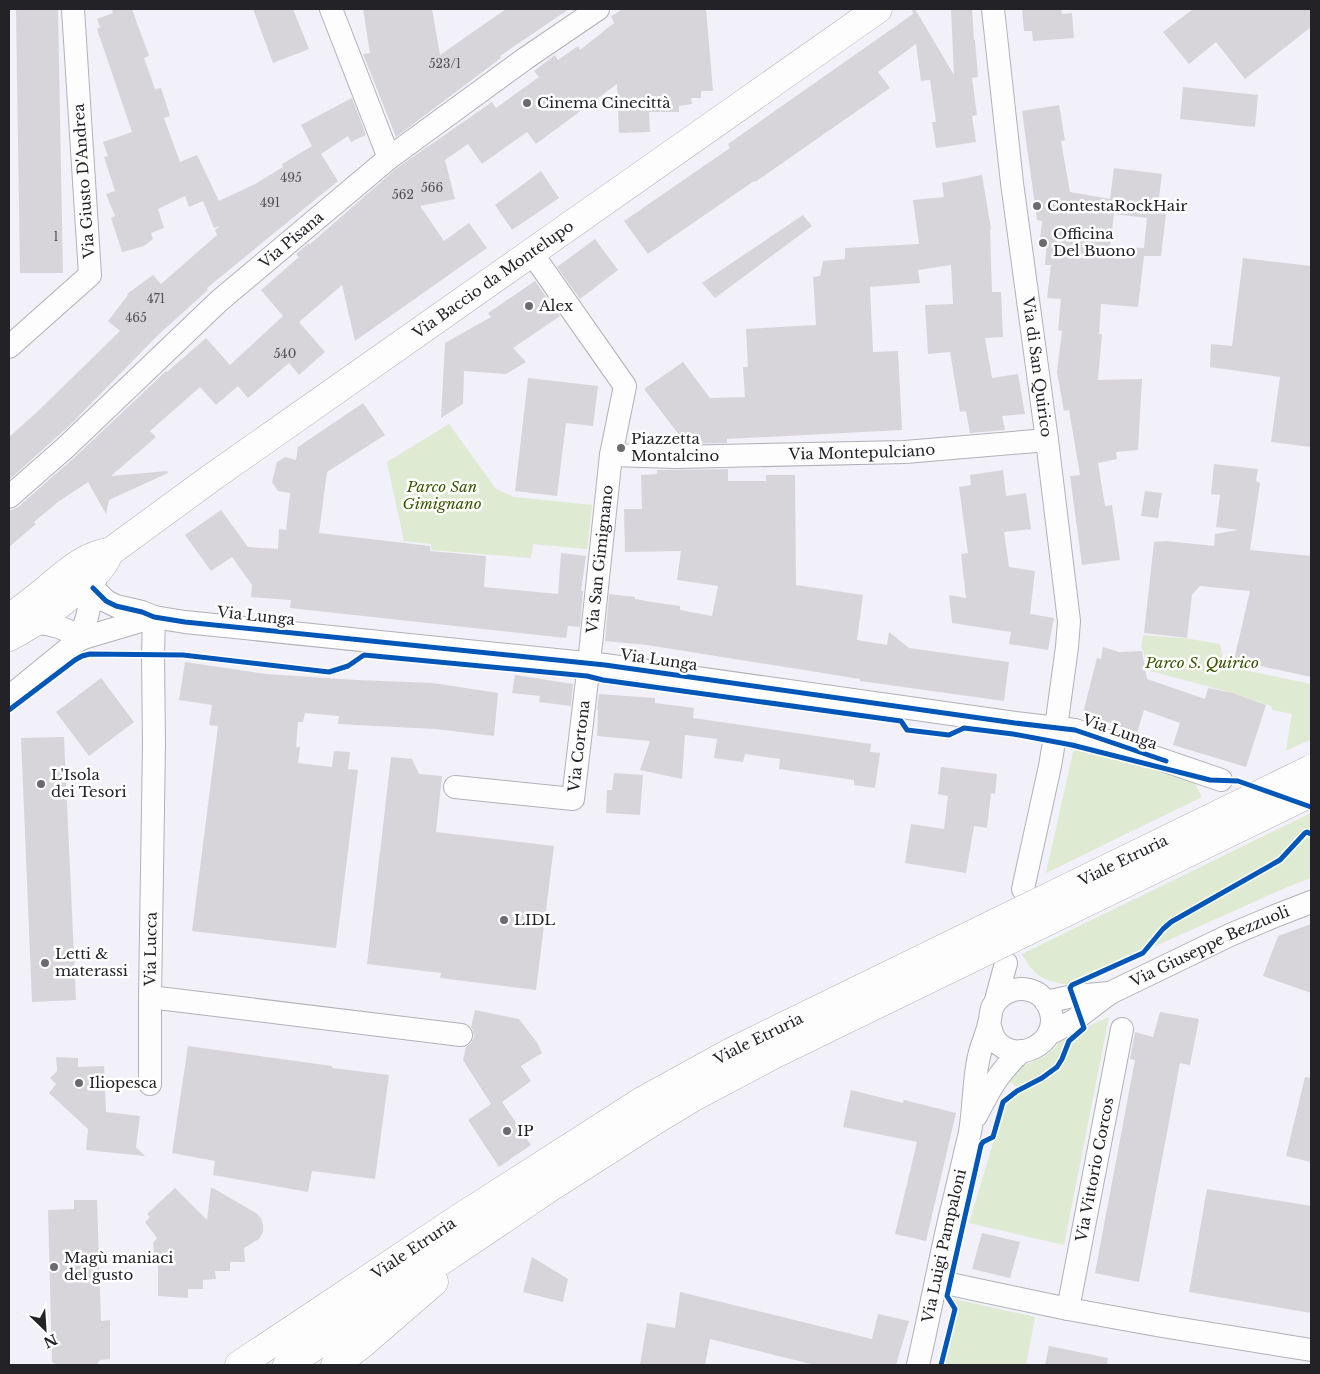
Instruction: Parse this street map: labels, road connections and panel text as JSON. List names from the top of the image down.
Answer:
{
  "streets": {
    "main road": ["Via Baccio da Montelupo", "Viale Etruria"],
    "street": [
      "Via Giusto D'Andrea",
      "Via Pisana",
      "Via di San Quirico",
      "Via Montepulciano",
      "Via San Gimignano",
      "Via Lunga",
      "Via Cortona",
      "Via Giuseppe Bezzuoli",
      "Via Lucca",
      "Via Vittorio Corcos",
      "Via Luigi Pampaloni"
    ]
  },
  "crossings": [
    ["Via Baccio da Montelupo", "Via Lunga"],
    ["Via di San Quirico", "Via Montepulciano"],
    ["Via di San Quirico", "Via Lunga"],
    ["Via Montepulciano", "Via San Gimignano"],
    ["Via San Gimignano", "Via Lunga"],
    ["Via San Gimignano", "Via Cortona"],
    ["Via Lunga", "Via Cortona"],
    ["Via Lunga", "Via Lucca"],
    ["Via Giuseppe Bezzuoli", "Via Luigi Pampaloni"]
  ],
  "parks": ["Parco San Gimignano", "Parco S. Quirico"],
  "places": [
    "Cinema Cinecittà",
    "ContestaRockHair",
    "Officina Del Buono",
    "Alex",
    "Piazzetta Montalcino",
    "L'Isola dei Tesori",
    "LIDL",
    "Letti & materassi",
    "Iliopesca",
    "IP",
    "Magù maniaci del gusto"
  ],
  "house_numbers": [
    "523/1",
    "495",
    "566",
    "562",
    "491",
    "1",
    "471",
    "465",
    "540"
  ],
  "north": "bottom right"
}
